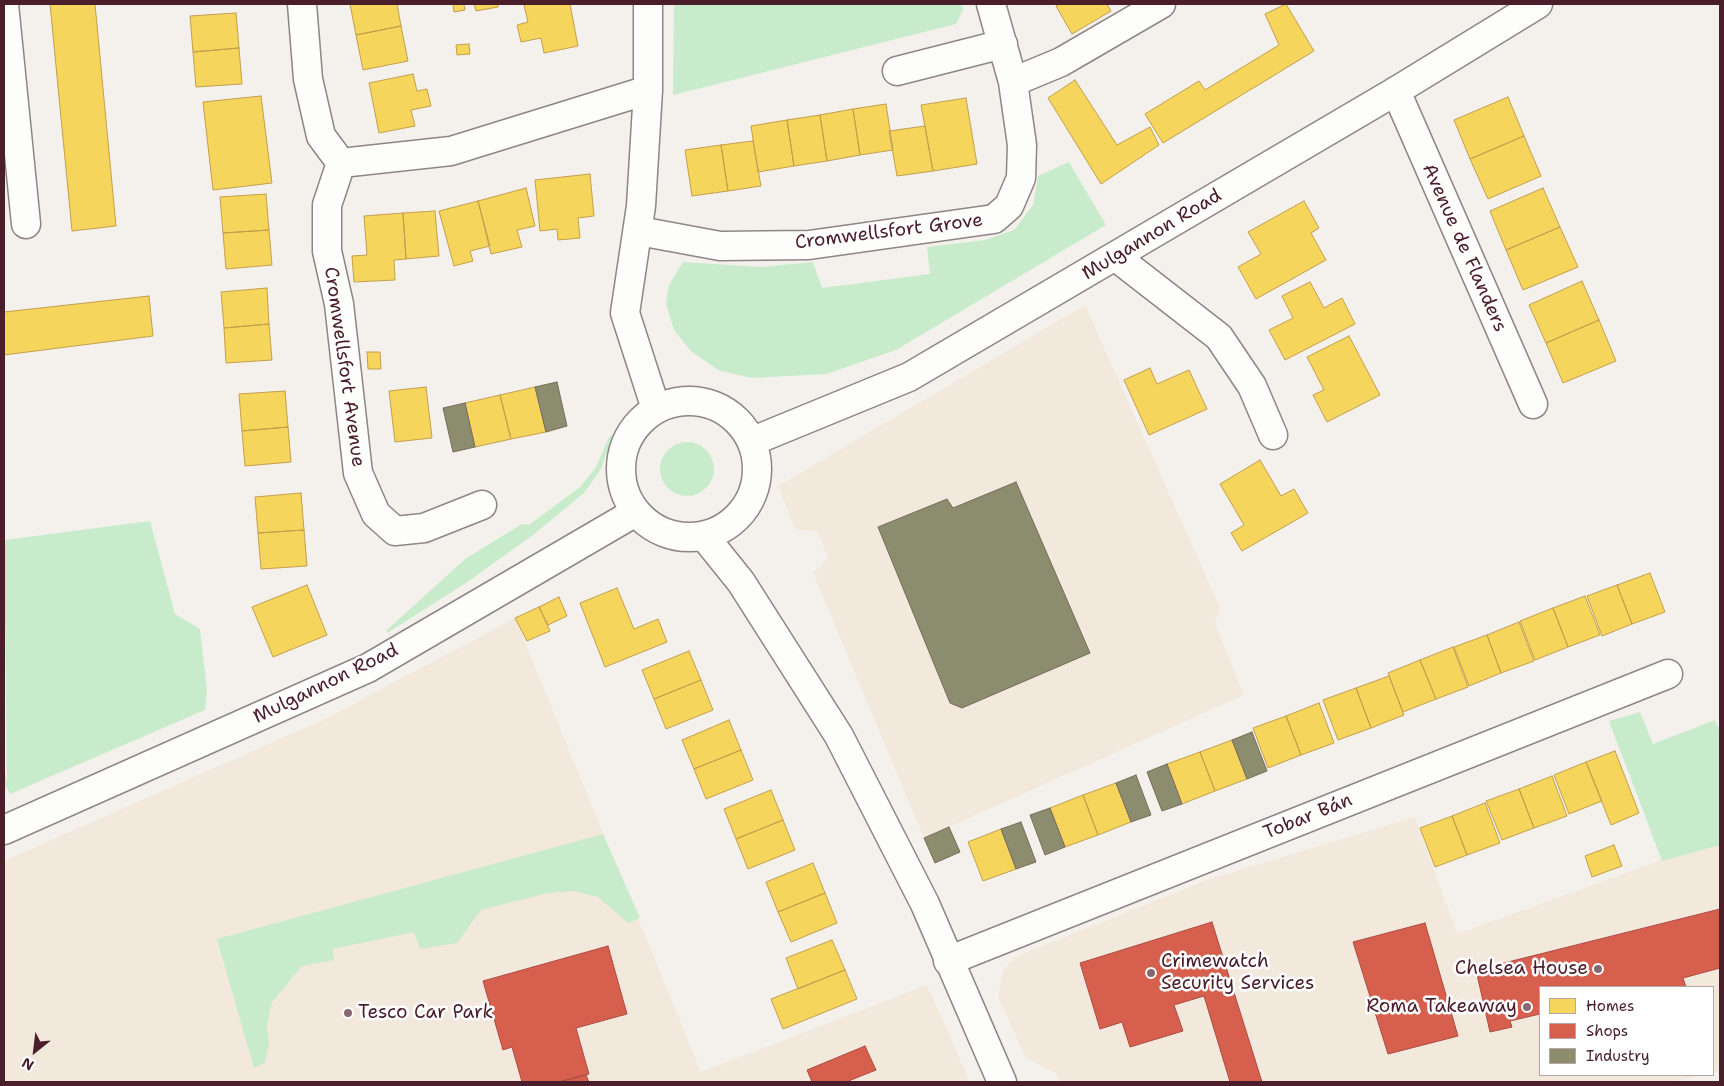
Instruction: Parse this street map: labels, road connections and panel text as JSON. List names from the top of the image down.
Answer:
{
  "streets": {
    "street": [
      "Cromwellsfort Grove",
      "Mulgannon Road",
      "Avenue de Flanders",
      "Cromwellsfort Avenue",
      "Tobar Bán"
    ]
  },
  "crossings": [
    ["Mulgannon Road", "Avenue de Flanders"]
  ],
  "places": [
    "Chelsea House",
    "Crimewatch Security Services",
    "Roma Takeaway",
    "Tesco Car Park"
  ],
  "legend": ["Homes", "Shops", "Industry"],
  "north": "bottom left"
}
